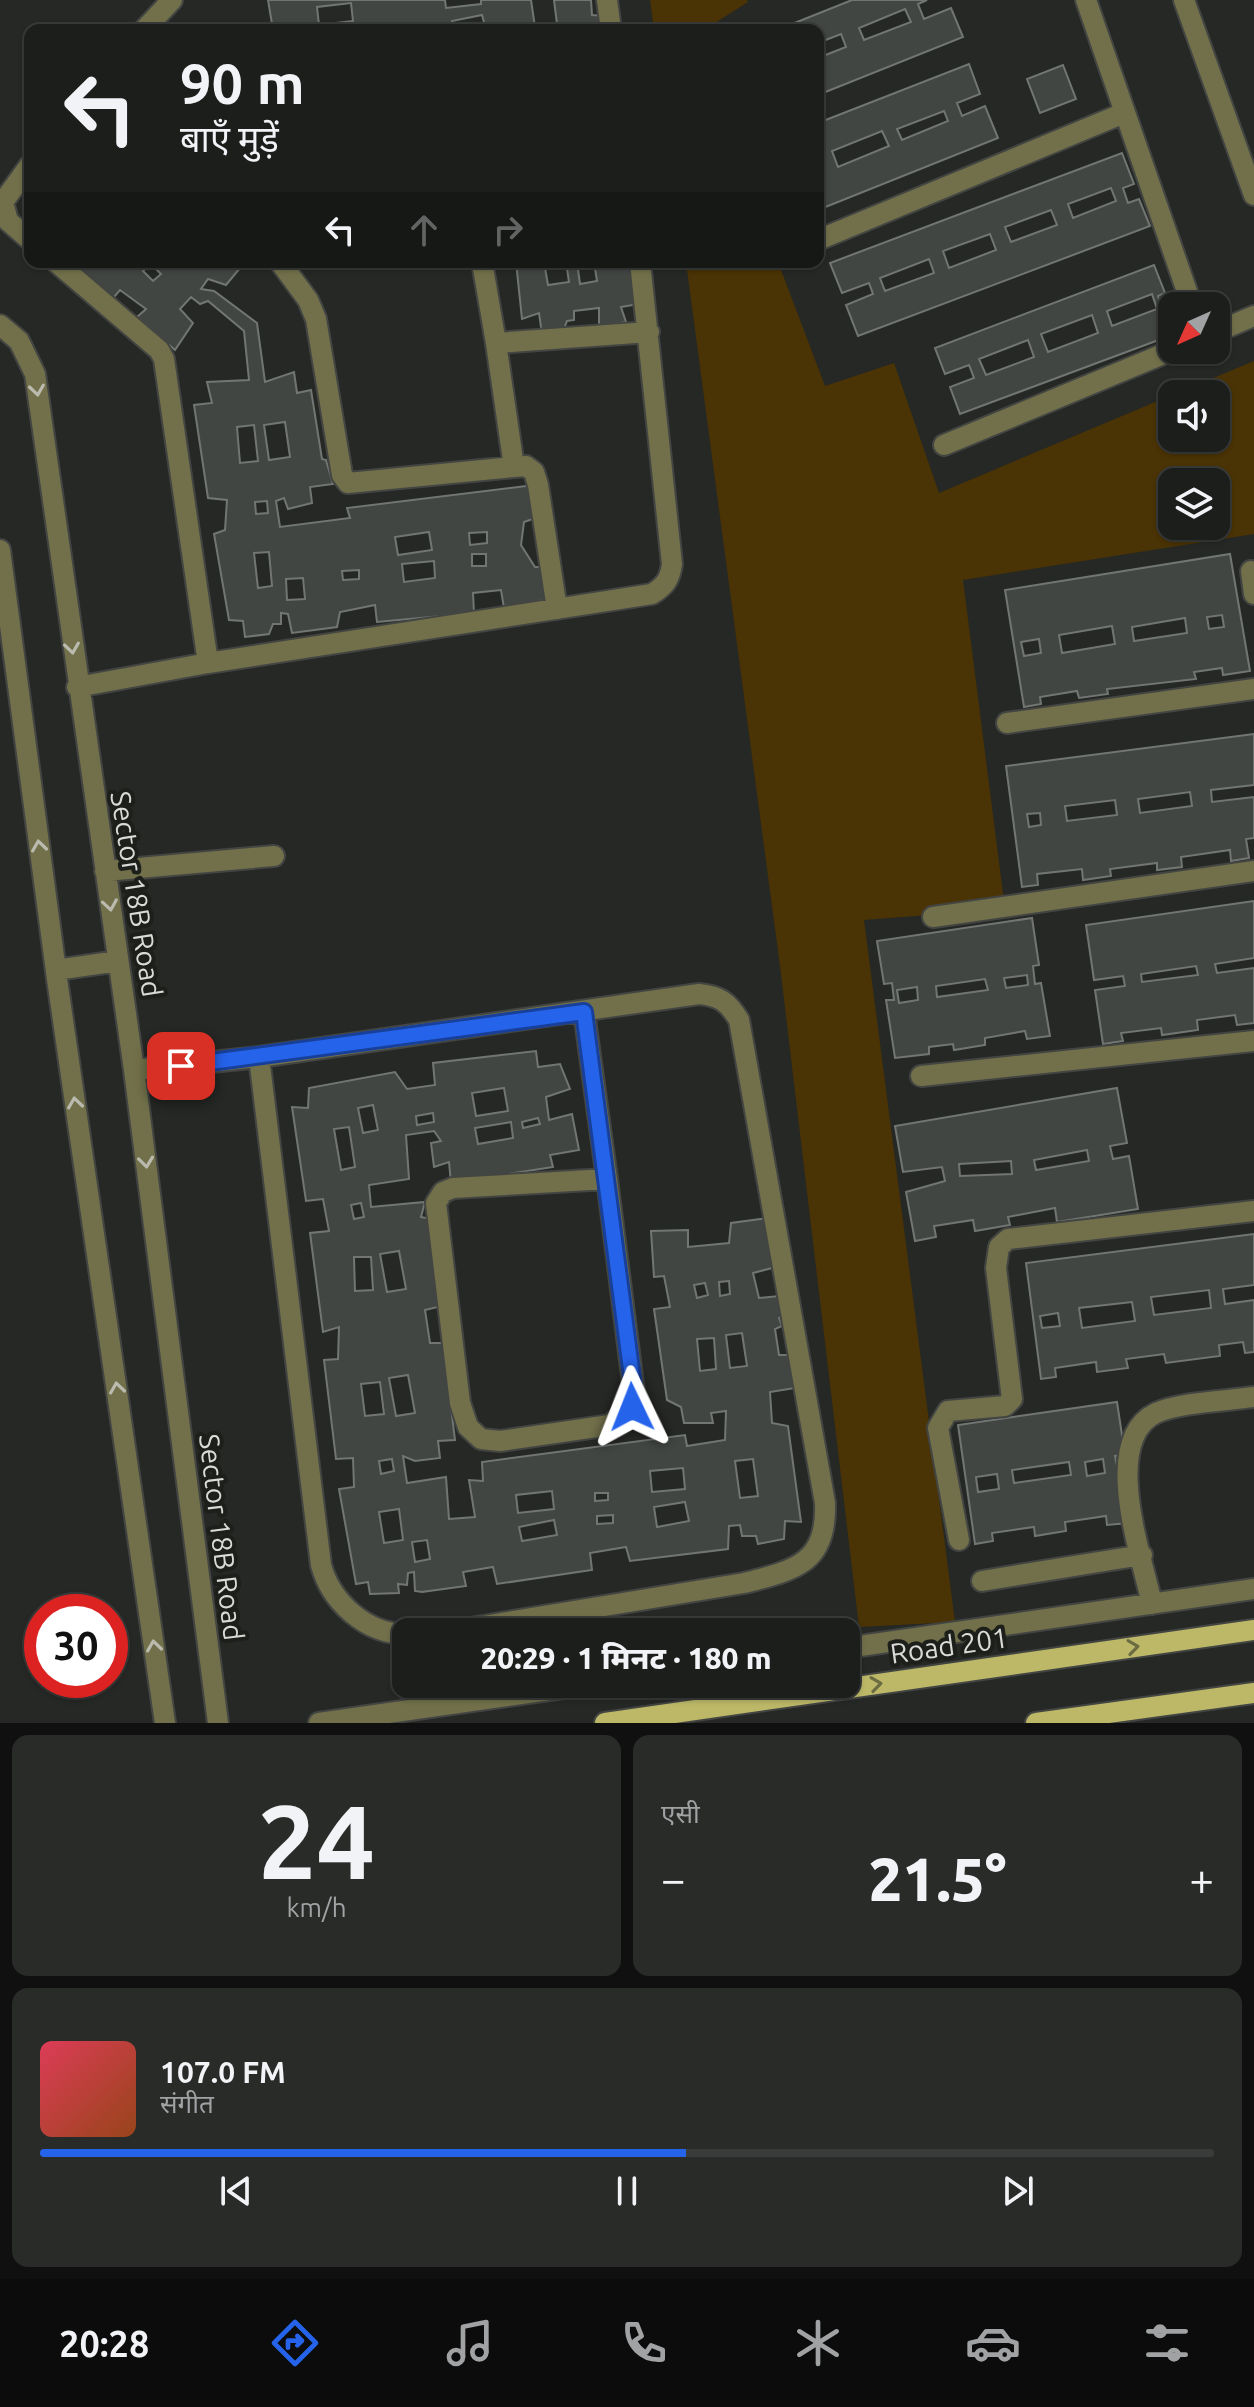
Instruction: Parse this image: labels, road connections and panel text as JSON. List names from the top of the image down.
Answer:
{
  "streets": {
    "main road": ["Road 201"],
    "street": ["Sector 18B Road"]
  },
  "north": "bottom left",
  "page": {
    "turn": ["90 m", "बाएँ मुड़ें"],
    "limit": "30",
    "trip": "20:29 · 1 मिनट · 180 m",
    "tile": [
      ["24", "km/h"],
      "एसी"
    ],
    "heat": ["−", "21.5°", "+"],
    "song": ["107.0 FM", "संगीत"],
    "tabs": "20:28"
  }
}
